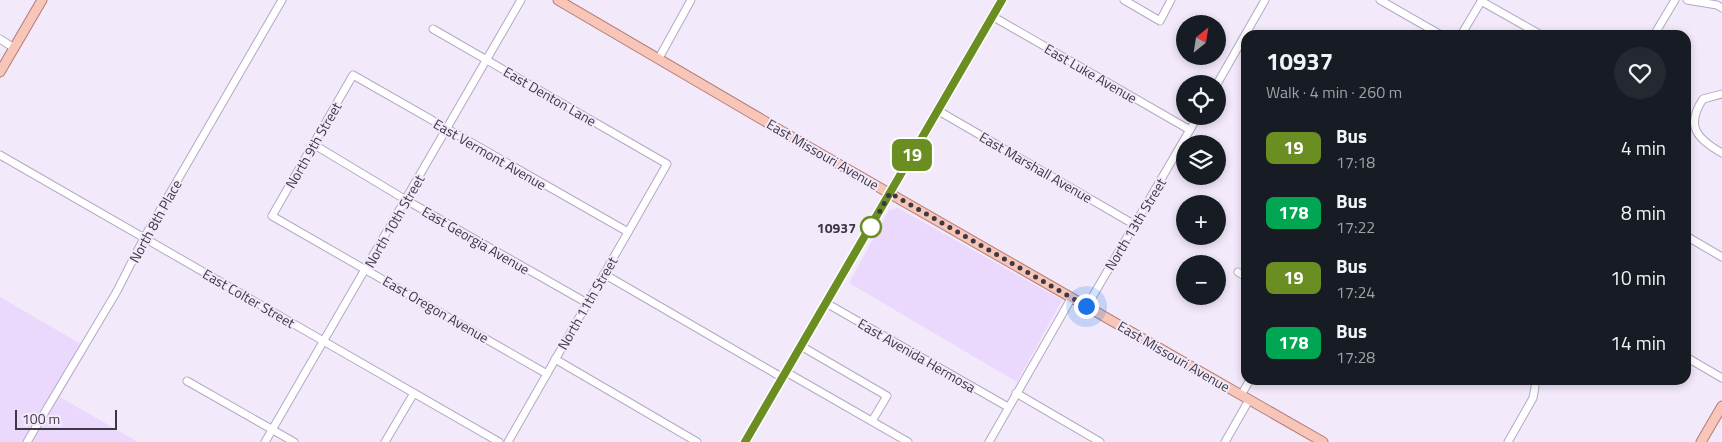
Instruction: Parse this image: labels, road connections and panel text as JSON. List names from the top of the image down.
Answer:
{
  "streets": {
    "main road": ["East Missouri Avenue"],
    "street": [
      "East Luke Avenue",
      "East Denton Lane",
      "North 9th Street",
      "East Vermont Avenue",
      "East Marshall Avenue",
      "North 8th Place",
      "North 10th Street",
      "North 13th Street",
      "East Georgia Avenue",
      "East Colter Street",
      "North 11th Street",
      "East Oregon Avenue",
      "East Avenida Hermosa"
    ]
  },
  "crossings": [
    ["East Luke Avenue", "North 13th Street"],
    ["East Denton Lane", "North 10th Street"],
    ["East Denton Lane", "North 11th Street"],
    ["North 9th Street", "East Vermont Avenue"],
    ["North 9th Street", "East Georgia Avenue"],
    ["North 9th Street", "East Oregon Avenue"],
    ["East Vermont Avenue", "North 10th Street"],
    ["East Vermont Avenue", "North 11th Street"],
    ["East Missouri Avenue", "North 13th Street"],
    ["East Marshall Avenue", "North 13th Street"],
    ["North 8th Place", "East Colter Street"],
    ["North 10th Street", "East Georgia Avenue"],
    ["North 10th Street", "East Colter Street"],
    ["North 10th Street", "East Oregon Avenue"],
    ["East Georgia Avenue", "North 11th Street"],
    ["North 11th Street", "East Oregon Avenue"]
  ],
  "places": ["10937"],
  "lines": ["bus line 19"],
  "scale_bar": "100 m",
  "north": "top right",
  "page": {
    "on_map": "19",
    "map_buttons": ["+", "−"],
    "heading": ["10937", "Walk · 4 min · 260 m"],
    "list": [
      {
        "mark": "19",
        "name": "Bus",
        "note": "17:18",
        "value": "4 min"
      },
      {
        "mark": "178",
        "name": "Bus",
        "note": "17:22",
        "value": "8 min"
      },
      {
        "mark": "19",
        "name": "Bus",
        "note": "17:24",
        "value": "10 min"
      },
      {
        "mark": "178",
        "name": "Bus",
        "note": "17:28",
        "value": "14 min"
      }
    ],
    "scale": "100 m"
  }
}
